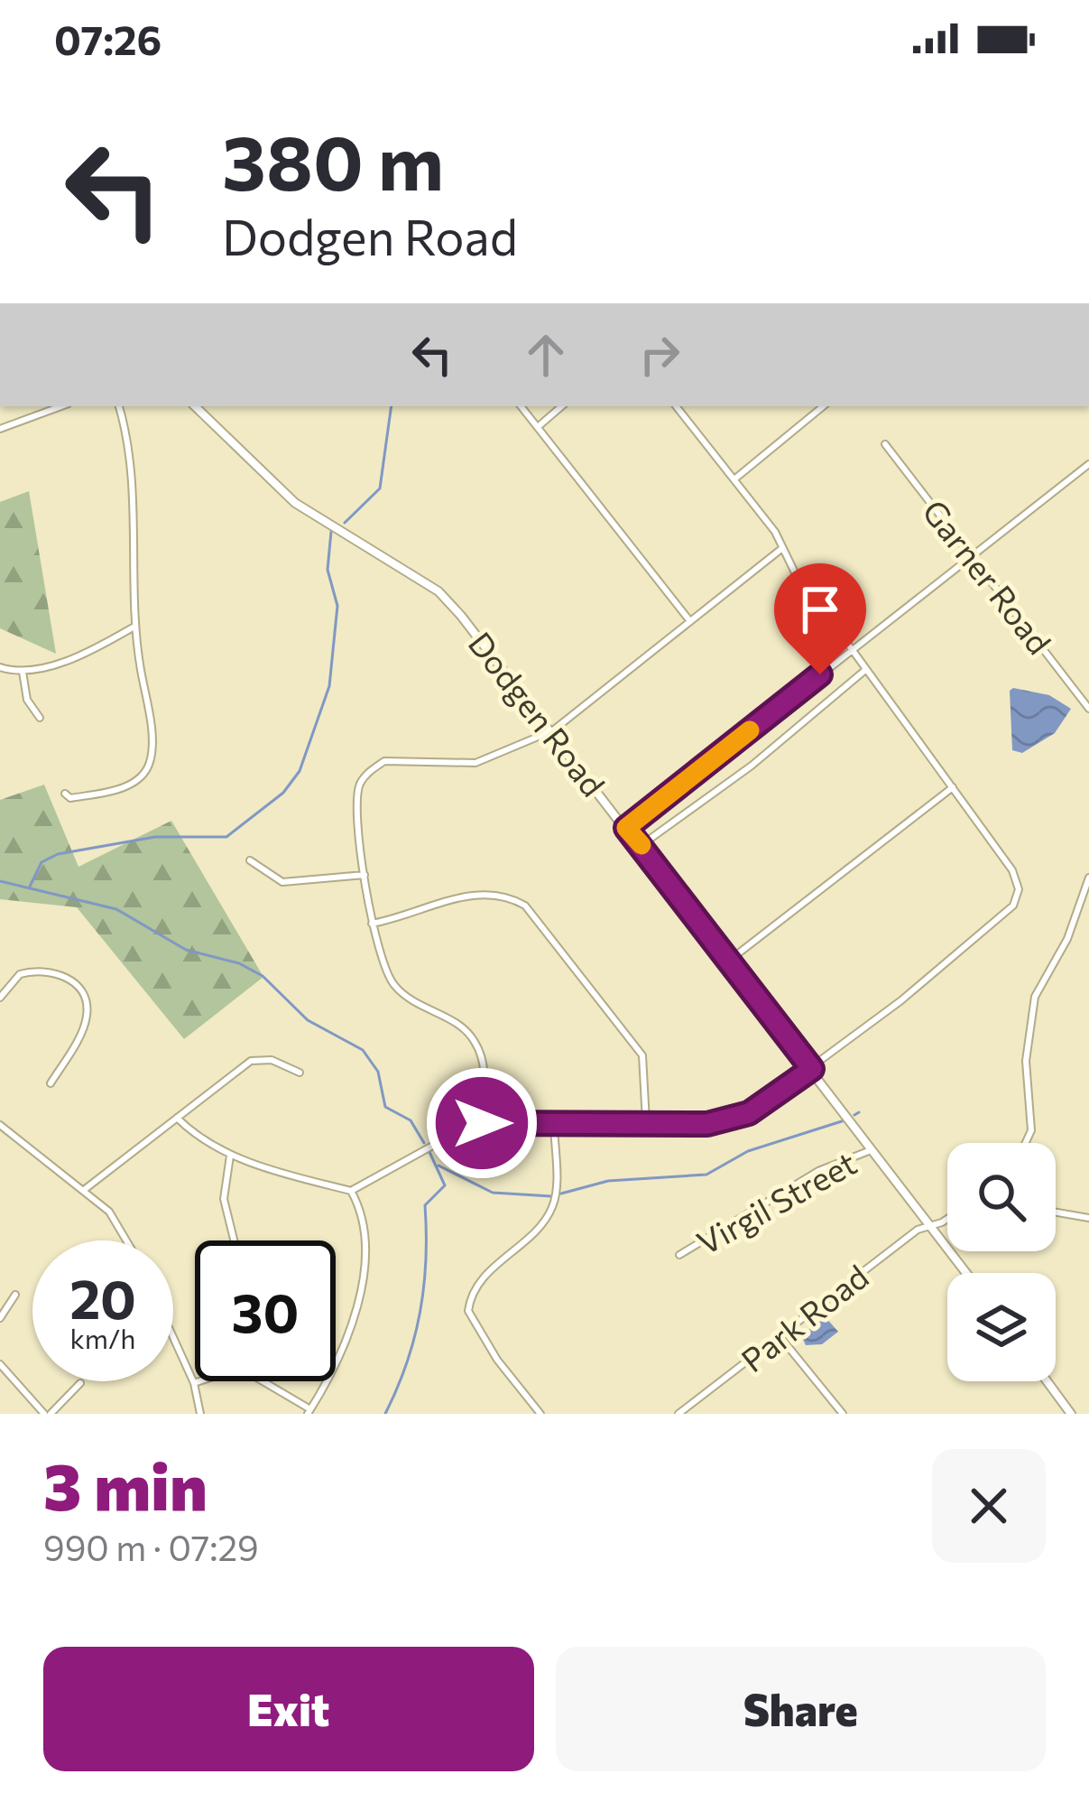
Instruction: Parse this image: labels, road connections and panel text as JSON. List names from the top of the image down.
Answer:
{
  "streets": {
    "street": [
      "Garner Road",
      "Dodgen Road",
      "Virgil Street",
      "Park Road"
    ]
  },
  "crossings": [
    ["Dodgen Road", "Virgil Street"],
    ["Dodgen Road", "Park Road"]
  ],
  "page": {
    "status": "07:26",
    "turn": ["380 m", "Dodgen Road"],
    "speed": "20 km/h",
    "limit": "30",
    "heading": ["3 min", "990 m · 07:29"],
    "buttons": ["Exit", "Share"]
  }
}
